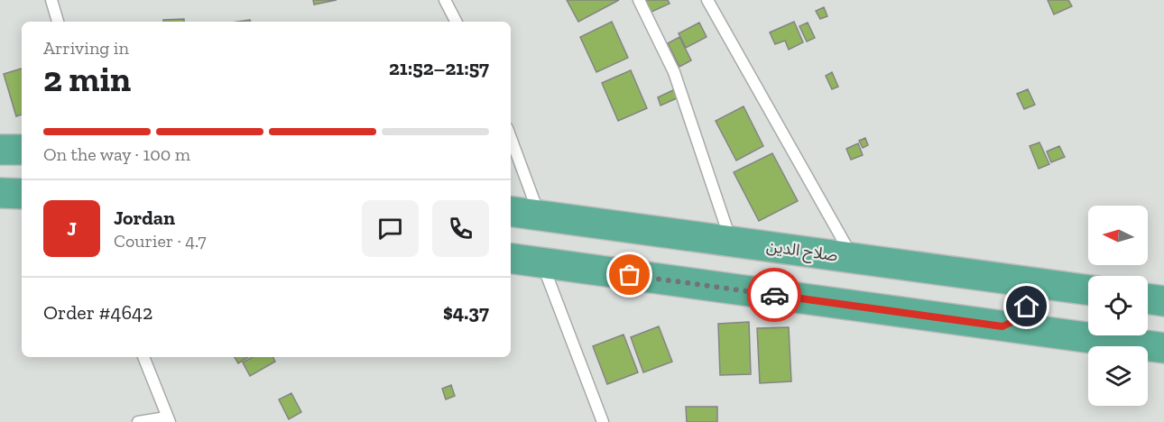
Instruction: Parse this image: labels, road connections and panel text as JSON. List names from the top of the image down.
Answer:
{
  "streets": {
    "highway": ["صلاح الدين"]
  },
  "north": "left",
  "page": {
    "heading": ["2 min", "Arriving in", "21:52–21:57"],
    "panel": [
      "Jordan",
      "Courier · 4.7",
      "Order #4642",
      "$4.37"
    ],
    "bar": "On the way · 100 m",
    "round": "J"
  }
}
